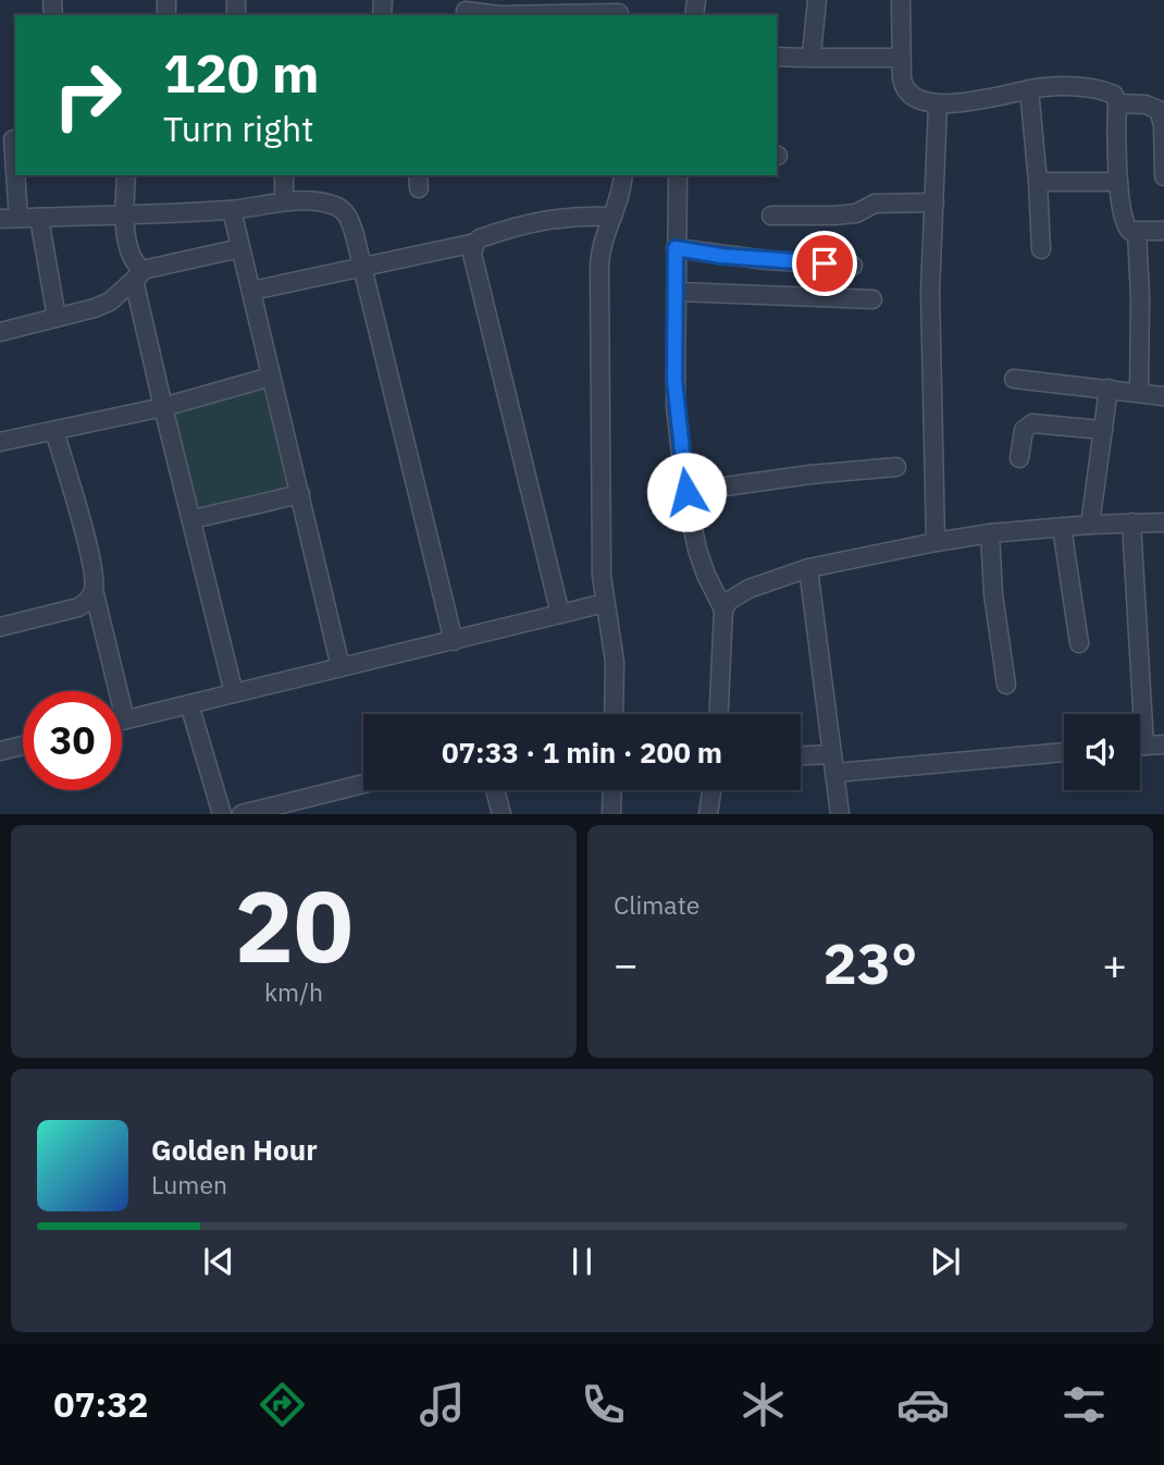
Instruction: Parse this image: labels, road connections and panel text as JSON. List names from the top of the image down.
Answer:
{
  "page": {
    "turn": ["120 m", "Turn right"],
    "limit": "30",
    "trip": "07:33 · 1 min · 200 m",
    "tile": [
      ["20", "km/h"],
      "Climate"
    ],
    "heat": ["−", "23°", "+"],
    "song": ["Golden Hour", "Lumen"],
    "tabs": "07:32"
  }
}
